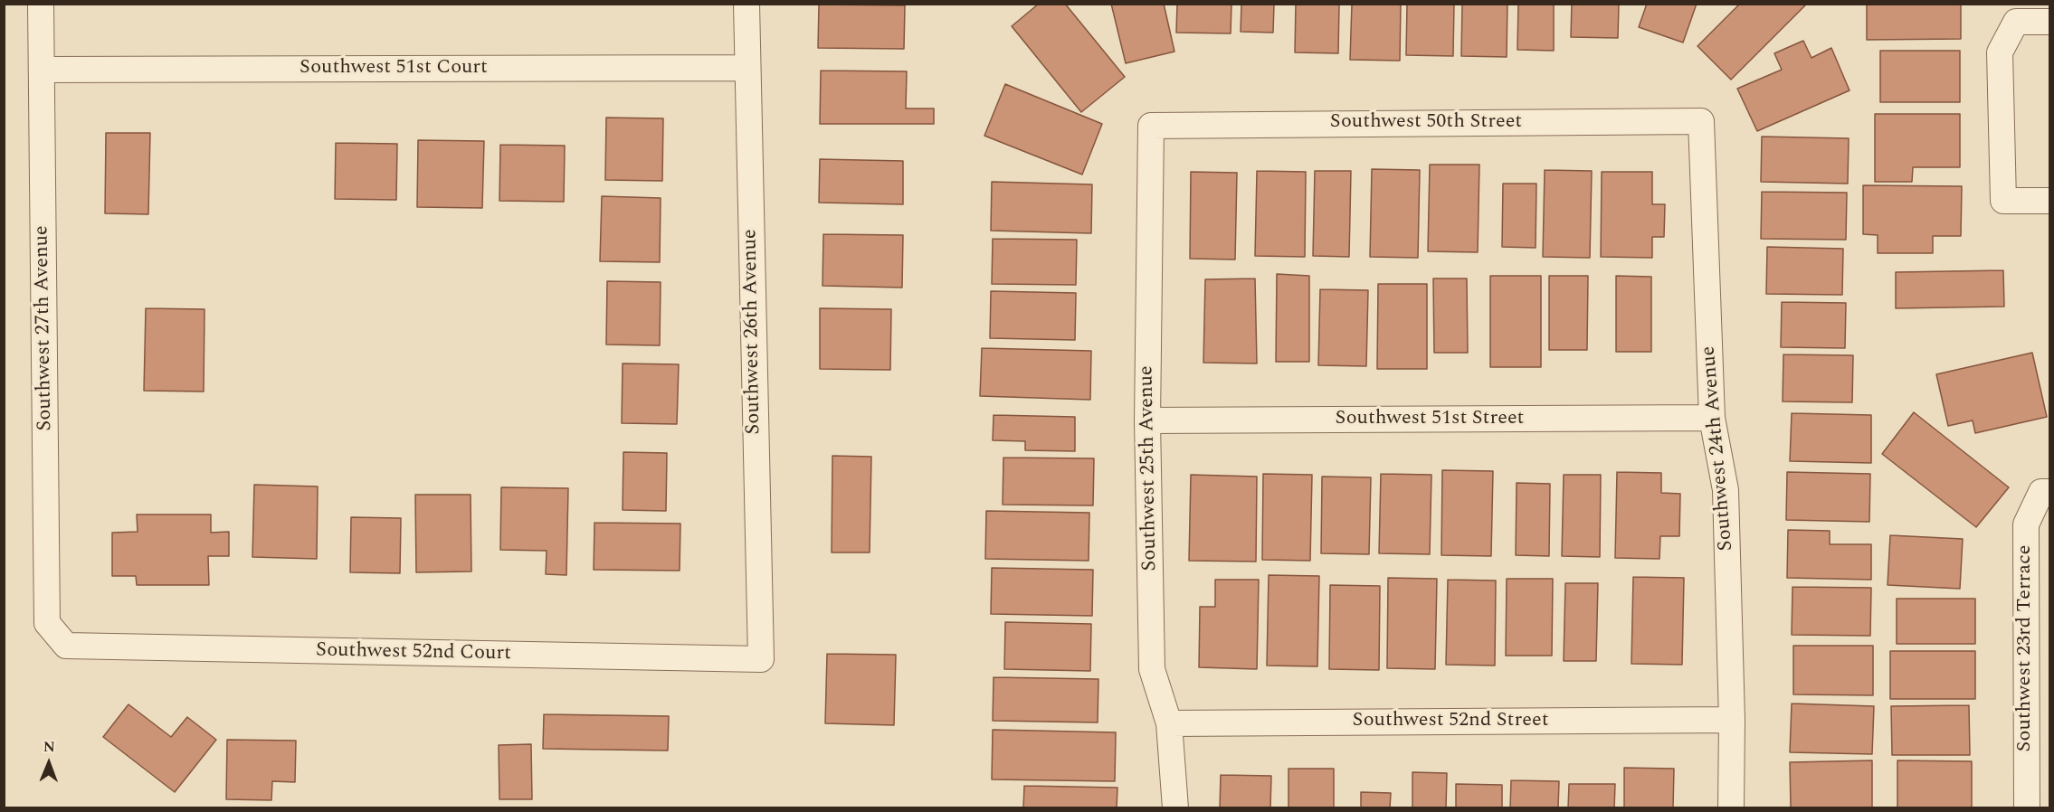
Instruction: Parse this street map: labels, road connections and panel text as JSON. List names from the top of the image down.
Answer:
{
  "streets": {
    "street": [
      "Southwest 51st Court",
      "Southwest 50th Street",
      "Southwest 27th Avenue",
      "Southwest 26th Avenue",
      "Southwest 51st Street",
      "Southwest 24th Avenue",
      "Southwest 25th Avenue",
      "Southwest 23rd Terrace",
      "Southwest 52nd Court",
      "Southwest 52nd Street"
    ]
  },
  "crossings": [
    ["Southwest 51st Court", "Southwest 27th Avenue"],
    ["Southwest 51st Court", "Southwest 26th Avenue"],
    ["Southwest 50th Street", "Southwest 24th Avenue"],
    ["Southwest 50th Street", "Southwest 25th Avenue"],
    ["Southwest 27th Avenue", "Southwest 52nd Court"],
    ["Southwest 26th Avenue", "Southwest 52nd Court"],
    ["Southwest 51st Street", "Southwest 24th Avenue"],
    ["Southwest 51st Street", "Southwest 25th Avenue"],
    ["Southwest 24th Avenue", "Southwest 52nd Street"],
    ["Southwest 25th Avenue", "Southwest 52nd Street"]
  ],
  "north": "top"
}
